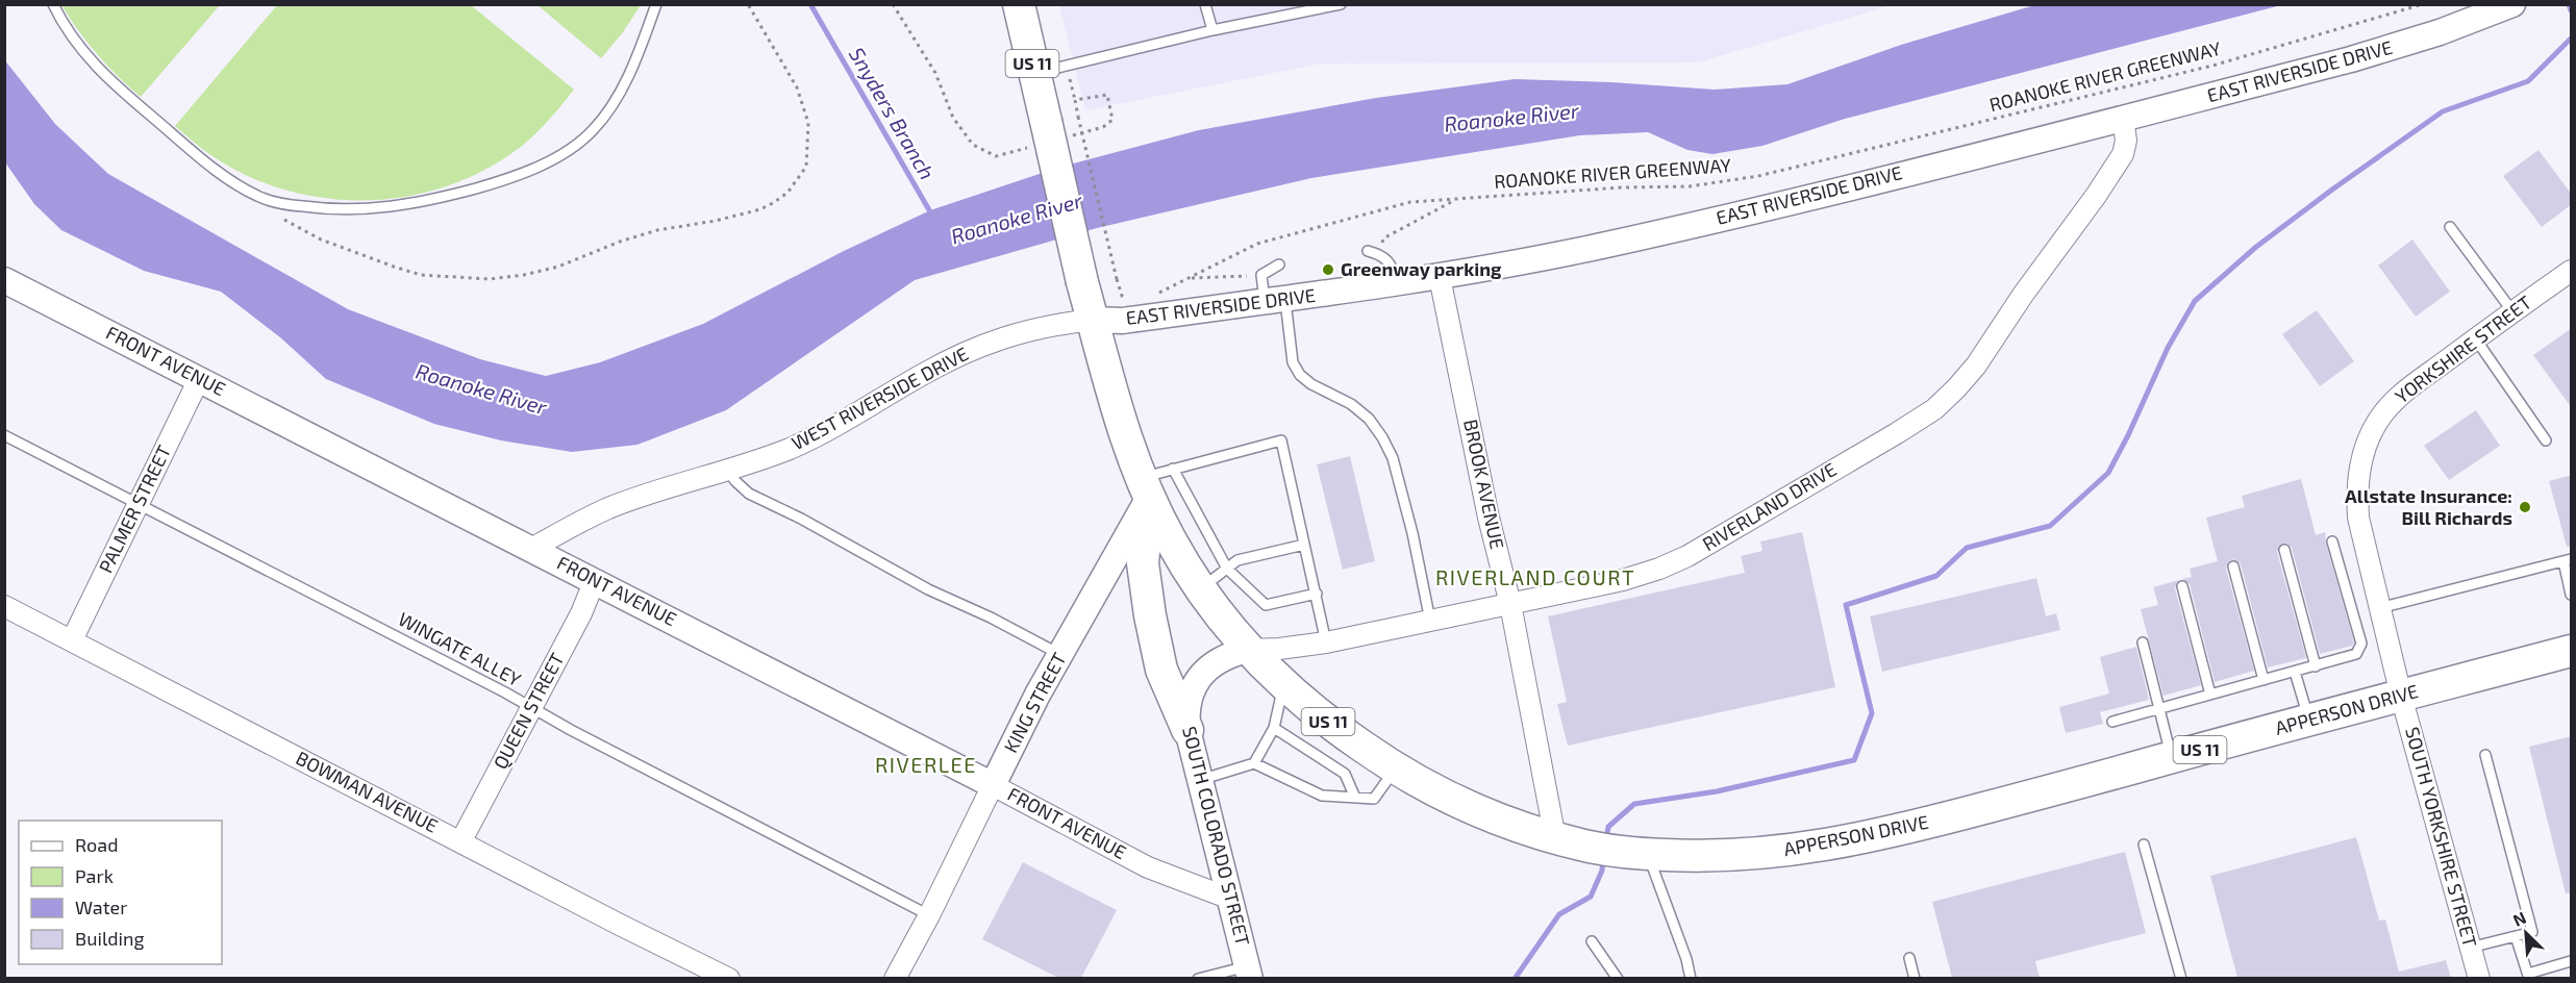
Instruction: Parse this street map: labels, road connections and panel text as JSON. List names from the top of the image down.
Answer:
{
  "streets": {
    "main road": ["US 11", "APPERSON DRIVE"],
    "street": [
      "EAST RIVERSIDE DRIVE",
      "YORKSHIRE STREET",
      "FRONT AVENUE",
      "WEST RIVERSIDE DRIVE",
      "BROOK AVENUE",
      "RIVERLAND DRIVE",
      "PALMER STREET",
      "KING STREET",
      "QUEEN STREET",
      "BOWMAN AVENUE",
      "SOUTH COLORADO STREET",
      "SOUTH YORKSHIRE STREET"
    ],
    "lane": ["WINGATE ALLEY"],
    "path": ["ROANOKE RIVER GREENWAY"]
  },
  "crossings": [
    ["US 11", "EAST RIVERSIDE DRIVE"],
    ["US 11", "WEST RIVERSIDE DRIVE"],
    ["US 11", "KING STREET"],
    ["US 11", "APPERSON DRIVE"],
    ["EAST RIVERSIDE DRIVE", "WEST RIVERSIDE DRIVE"],
    ["EAST RIVERSIDE DRIVE", "BROOK AVENUE"],
    ["EAST RIVERSIDE DRIVE", "RIVERLAND DRIVE"],
    ["YORKSHIRE STREET", "APPERSON DRIVE"],
    ["YORKSHIRE STREET", "SOUTH YORKSHIRE STREET"],
    ["FRONT AVENUE", "WEST RIVERSIDE DRIVE"],
    ["FRONT AVENUE", "PALMER STREET"],
    ["FRONT AVENUE", "KING STREET"],
    ["FRONT AVENUE", "QUEEN STREET"],
    ["FRONT AVENUE", "SOUTH COLORADO STREET"],
    ["BROOK AVENUE", "RIVERLAND DRIVE"],
    ["BROOK AVENUE", "APPERSON DRIVE"],
    ["RIVERLAND DRIVE", "APPERSON DRIVE"],
    ["RIVERLAND DRIVE", "SOUTH COLORADO STREET"],
    ["PALMER STREET", "WINGATE ALLEY"],
    ["PALMER STREET", "BOWMAN AVENUE"],
    ["WINGATE ALLEY", "KING STREET"],
    ["WINGATE ALLEY", "QUEEN STREET"],
    ["KING STREET", "APPERSON DRIVE"],
    ["APPERSON DRIVE", "SOUTH COLORADO STREET"],
    ["APPERSON DRIVE", "SOUTH YORKSHIRE STREET"],
    ["QUEEN STREET", "BOWMAN AVENUE"]
  ],
  "districts": ["RIVERLAND COURT", "RIVERLEE"],
  "water": ["Snyders Branch", "Roanoke River"],
  "places": ["Greenway parking", "Allstate Insurance: Bill Richards"],
  "legend": [
    "Road",
    "Park",
    "Water",
    "Building"
  ],
  "north": "top left"
}
